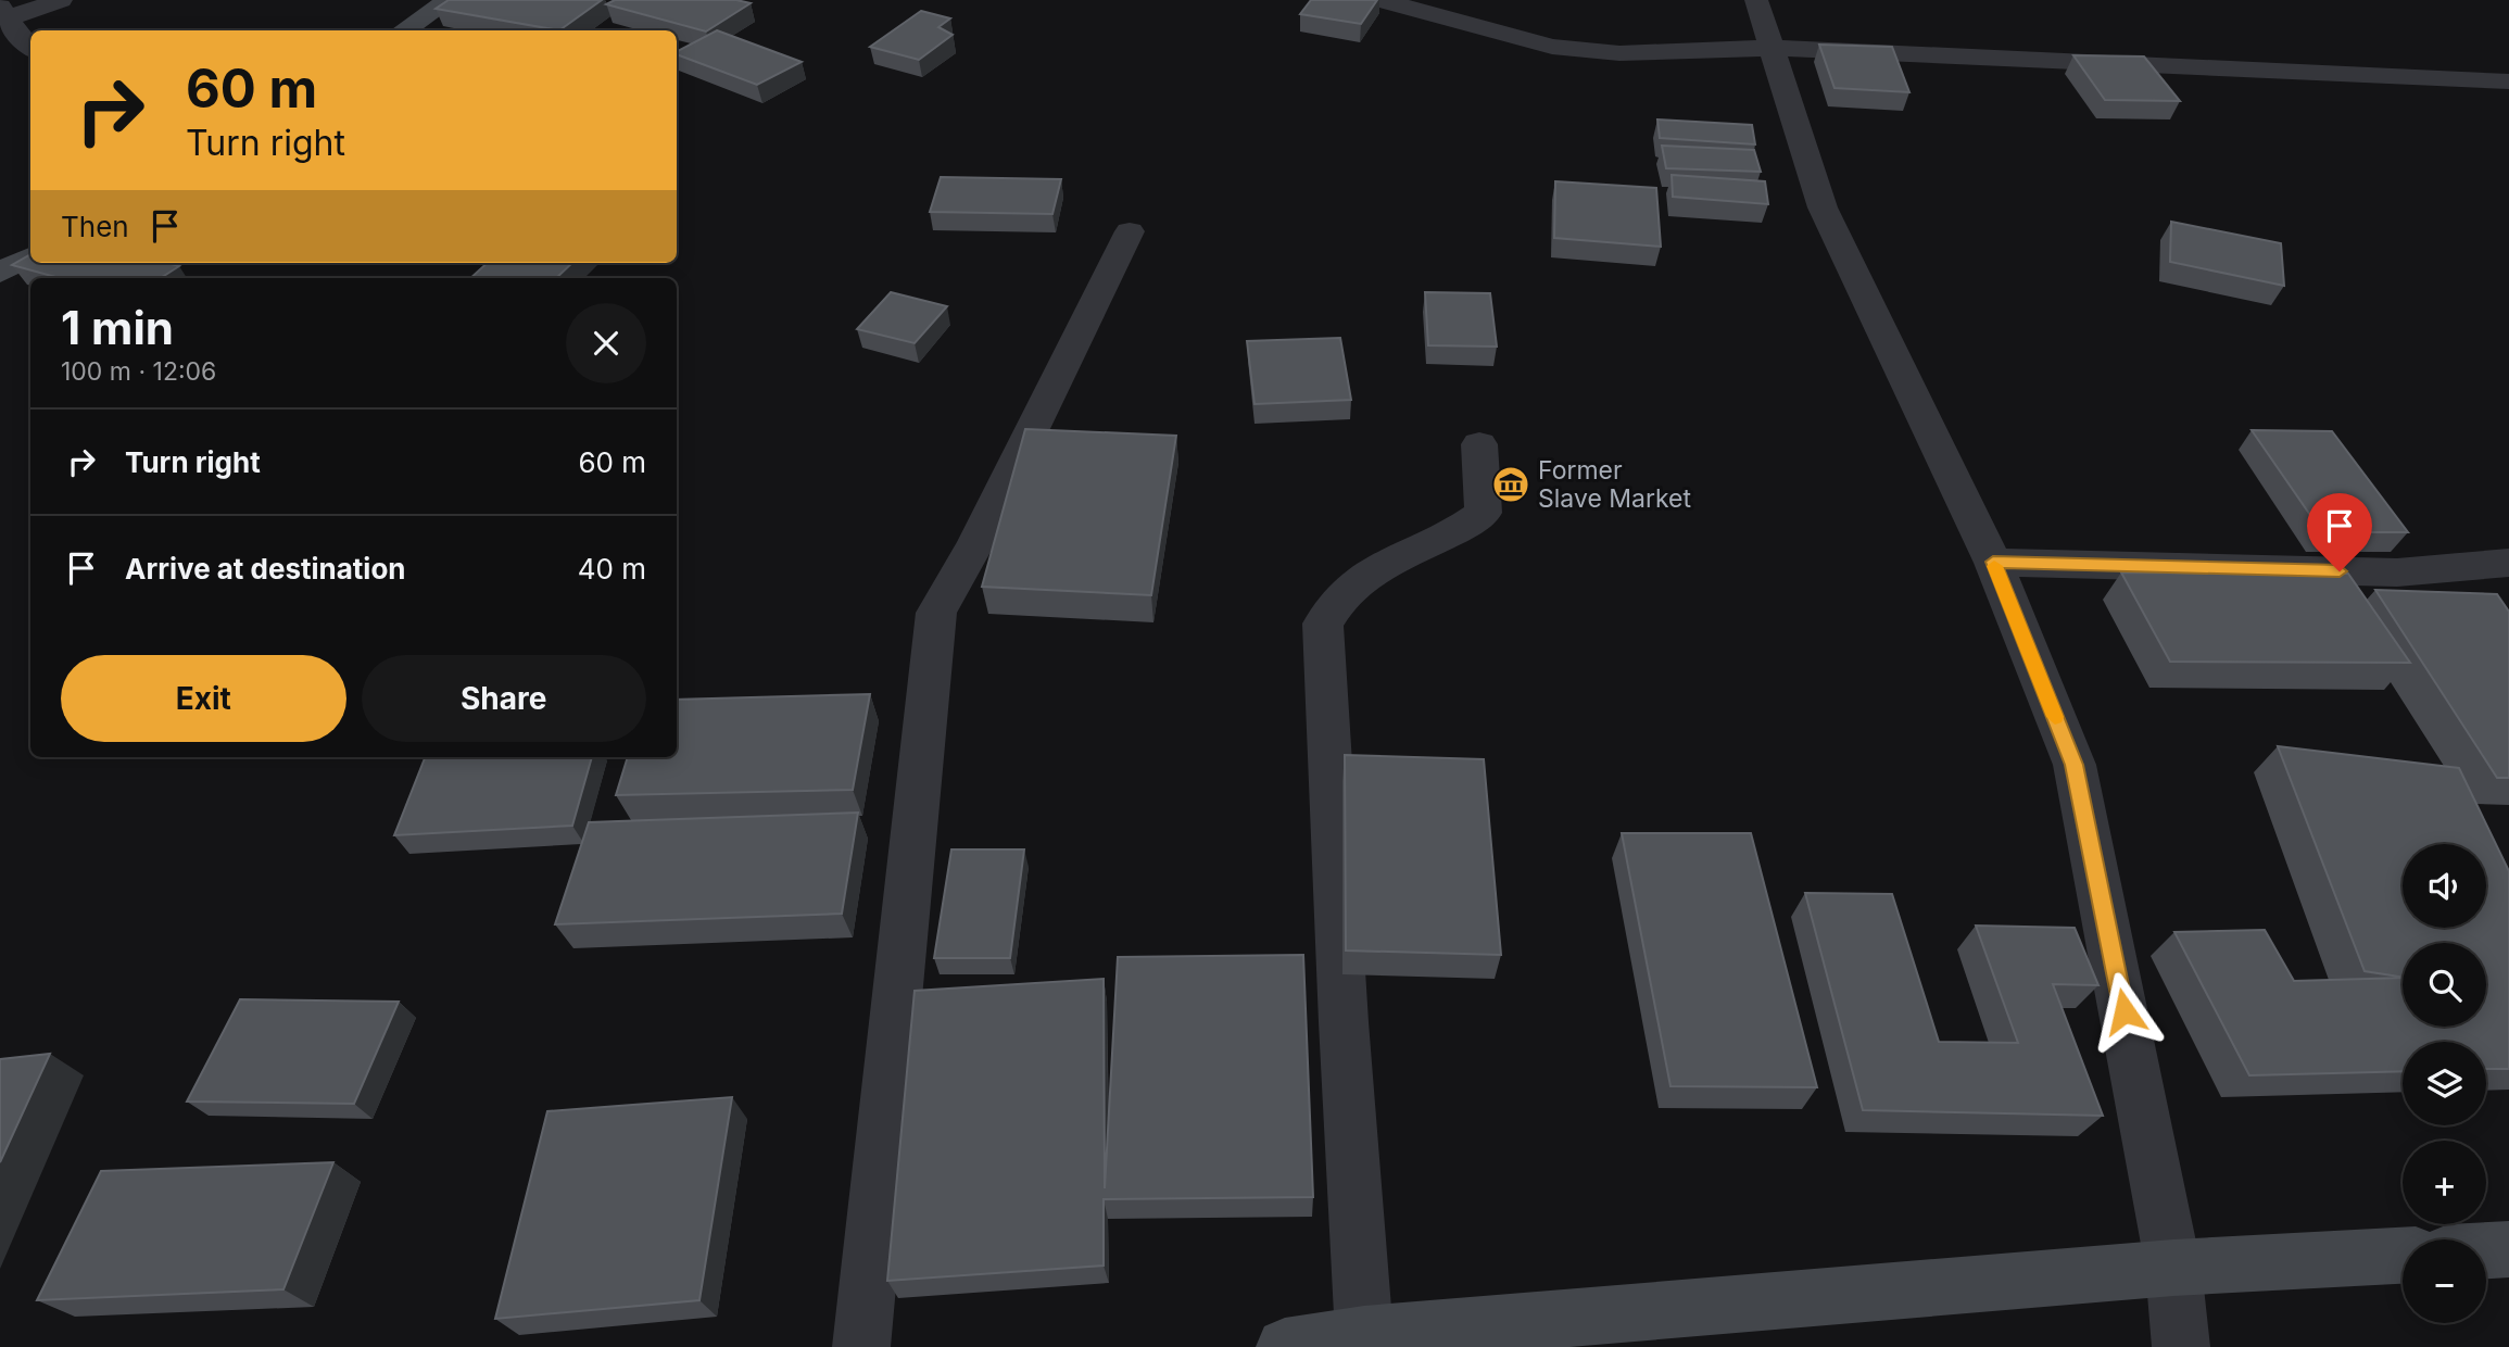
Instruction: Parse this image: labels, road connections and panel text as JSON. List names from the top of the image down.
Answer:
{
  "places": {
    "museum": ["Former Slave Market"]
  },
  "page": {
    "turn": ["60 m", "Turn right"],
    "then": "Then",
    "heading": ["1 min", "100 m · 12:06"],
    "list": [
      {
        "name": "Turn right",
        "value": "60 m"
      },
      {
        "name": "Arrive at destination",
        "value": "40 m"
      }
    ],
    "buttons": ["Exit", "Share"],
    "map_buttons": ["+", "−"]
  }
}
